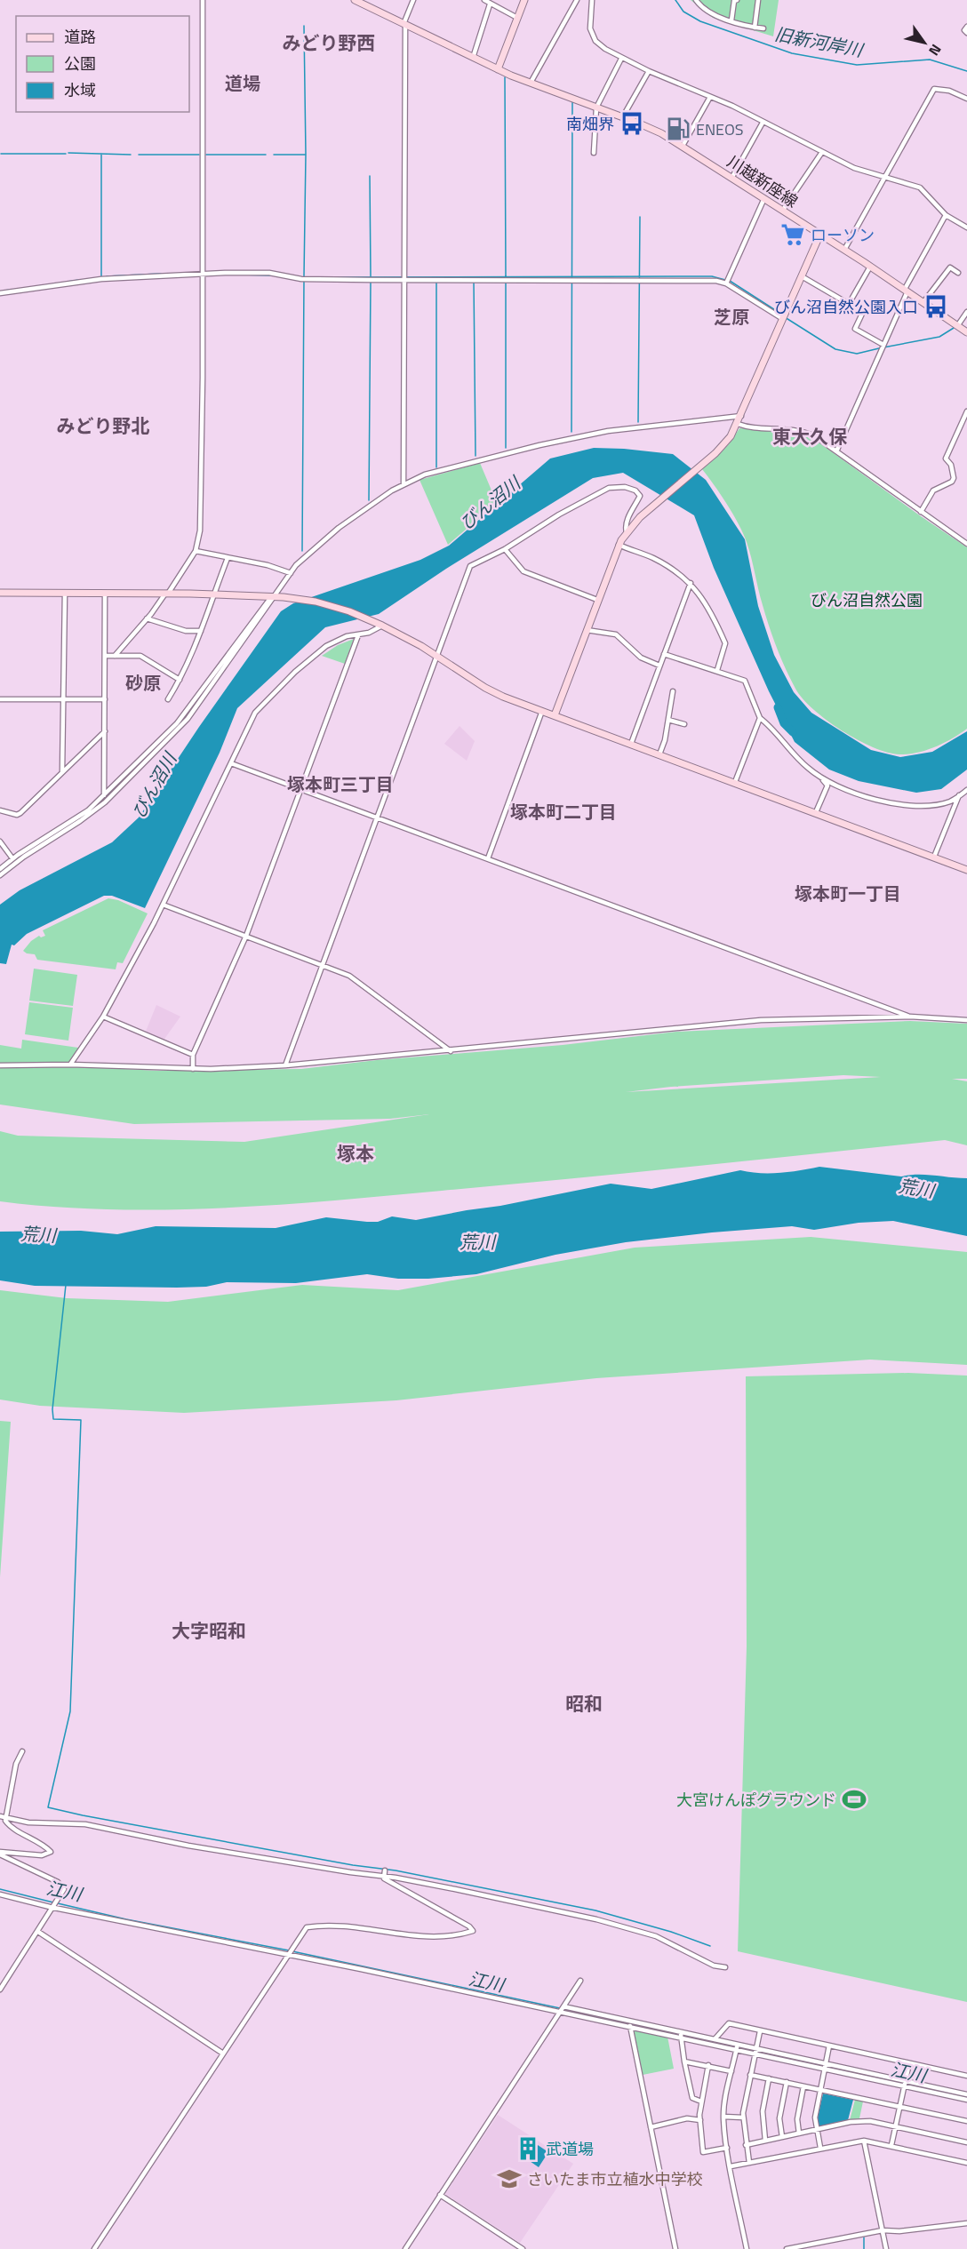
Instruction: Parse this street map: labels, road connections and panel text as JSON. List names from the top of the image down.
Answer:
{
  "streets": {
    "street": ["川越新座線"]
  },
  "districts": [
    "みどり野西",
    "道場",
    "芝原",
    "みどり野北",
    "東大久保",
    "砂原",
    "塚本町三丁目",
    "塚本町二丁目",
    "塚本町一丁目",
    "塚本",
    "大字昭和",
    "昭和"
  ],
  "water": [
    "旧新河岸川",
    "びん沼川",
    "荒川",
    "江川"
  ],
  "parks": ["びん沼自然公園"],
  "places": {
    "bus stop": ["南畑界", "びん沼自然公園入口"],
    "fuel station": ["ENEOS"],
    "supermarket": ["ローソン"],
    "sports": ["大宮けんぽグラウンド"],
    "building": ["武道場"],
    "school or university": ["さいたま市立植水中学校"]
  },
  "legend": ["道路", "公園", "水域"],
  "north": "bottom right"
}
